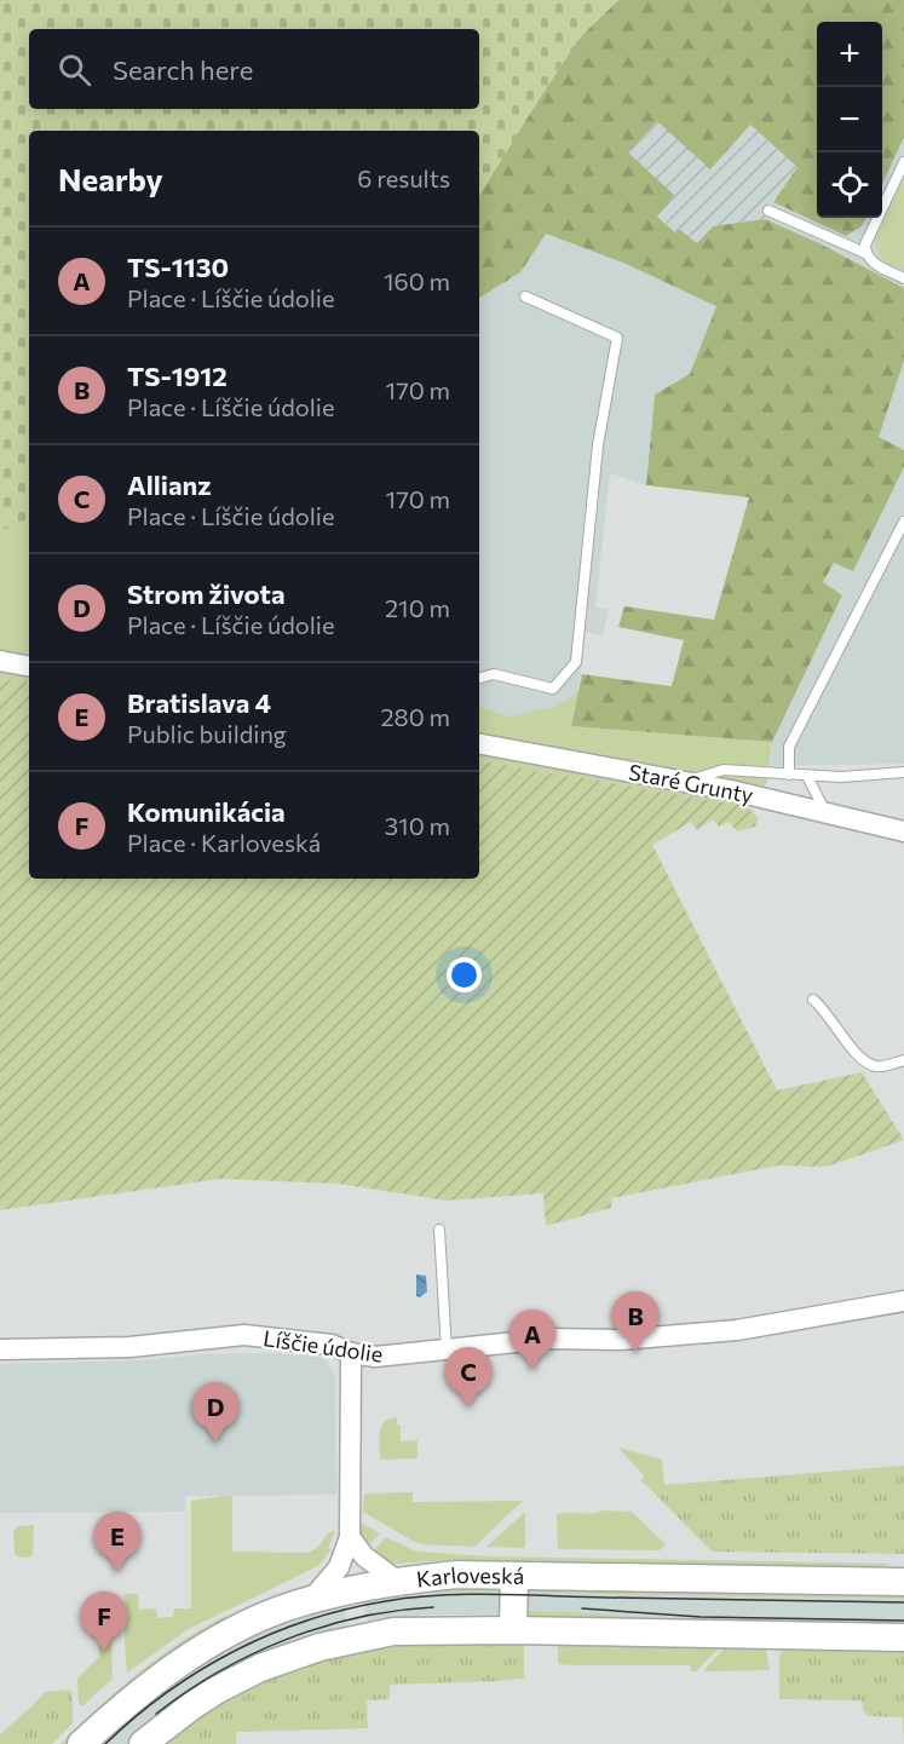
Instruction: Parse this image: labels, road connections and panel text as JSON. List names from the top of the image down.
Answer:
{
  "streets": {
    "main road": ["Karloveská"],
    "street": ["Staré Grunty", "Líščie údolie"]
  },
  "page": {
    "map_buttons": ["+", "−"],
    "search": "Search here",
    "heading": ["Nearby", "6 results"],
    "list": [
      {
        "mark": "A",
        "name": "TS-1130",
        "note": "Place · Líščie údolie",
        "value": "160 m"
      },
      {
        "mark": "B",
        "name": "TS-1912",
        "note": "Place · Líščie údolie",
        "value": "170 m"
      },
      {
        "mark": "C",
        "name": "Allianz",
        "note": "Place · Líščie údolie",
        "value": "170 m"
      },
      {
        "mark": "D",
        "name": "Strom života",
        "note": "Place · Líščie údolie",
        "value": "210 m"
      },
      {
        "mark": "E",
        "name": "Bratislava 4",
        "note": "Public building",
        "value": "280 m"
      },
      {
        "mark": "F",
        "name": "Komunikácia",
        "note": "Place · Karloveská",
        "value": "310 m"
      }
    ],
    "pins": [
      "B",
      "A",
      "C",
      "D",
      "E",
      "F"
    ]
  }
}
